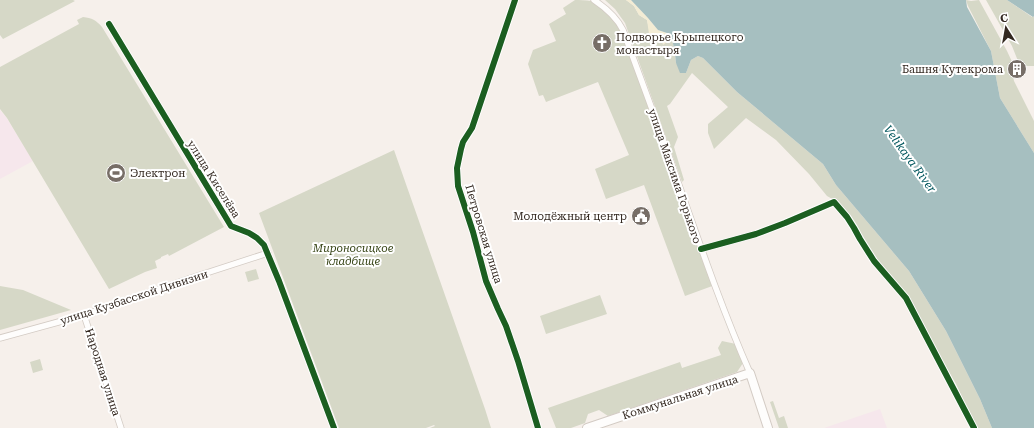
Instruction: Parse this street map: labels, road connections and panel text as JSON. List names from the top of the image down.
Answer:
{
  "streets": {
    "main road": ["улица Максима Горького", "Коммунальная улица"],
    "street": [
      "улица Киселёва",
      "Петровская улица",
      "улица Кузбасской Дивизии",
      "Народная улица"
    ]
  },
  "crossings": [
    ["улица Максима Горького", "Коммунальная улица"],
    ["улица Киселёва", "улица Кузбасской Дивизии"],
    ["улица Кузбасской Дивизии", "Народная улица"]
  ],
  "water": ["Velikaya River"],
  "parks": ["Мироносицкое кладбище"],
  "places": {
    "church": ["Подворье Крыпецкого монастыря"],
    "building": ["Башня Кутекрома"],
    "sports": ["Электрон"],
    "public building": ["Молодёжный центр"]
  },
  "north": "top"
}
